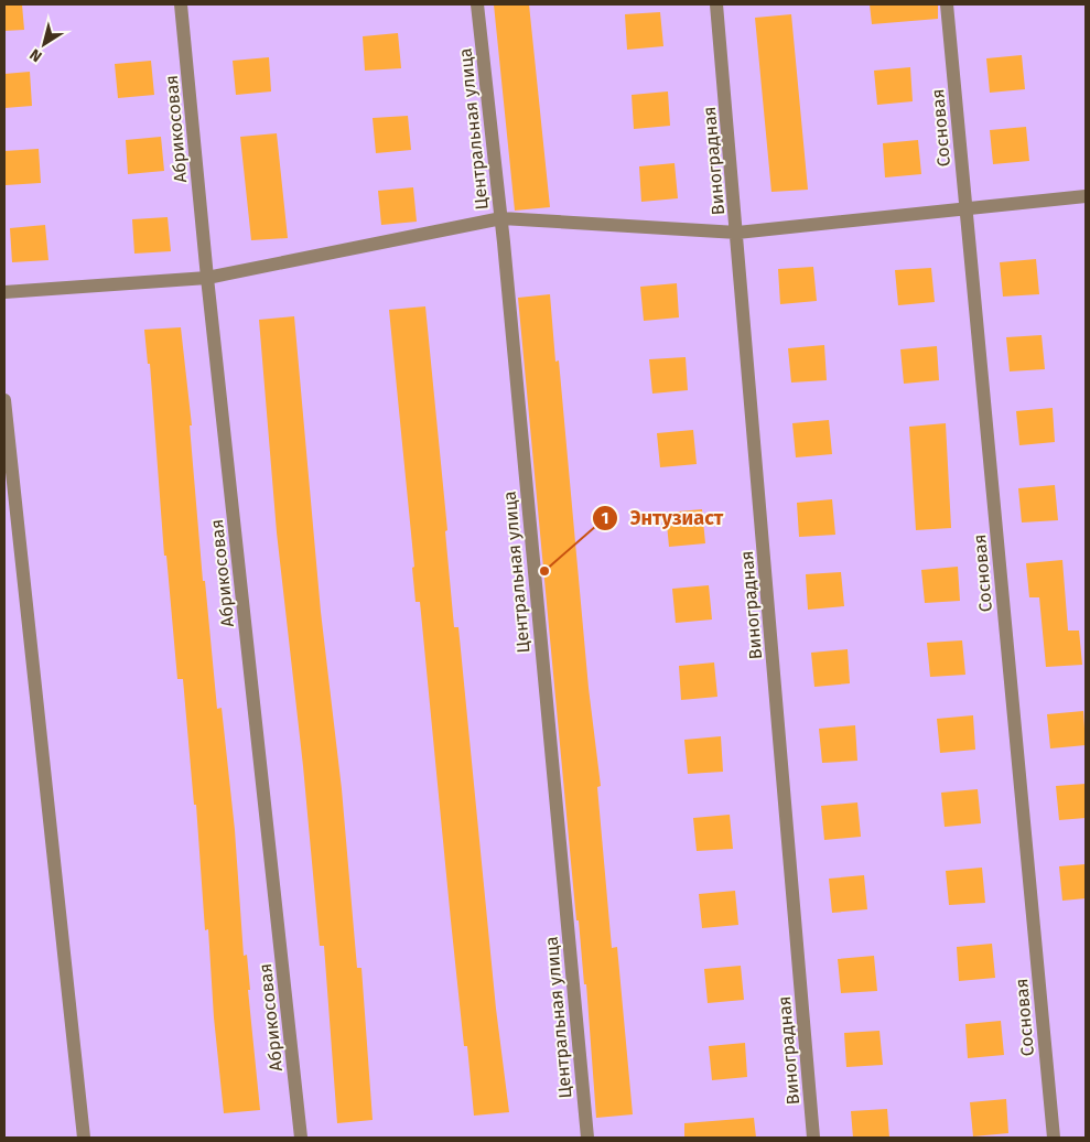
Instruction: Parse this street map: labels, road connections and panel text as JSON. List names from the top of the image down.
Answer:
{
  "streets": {
    "street": [
      "Сосновая",
      "Абрикосовая",
      "Центральная улица",
      "Виноградная"
    ]
  },
  "places": ["Энтузиаст"],
  "north": "bottom left"
}
